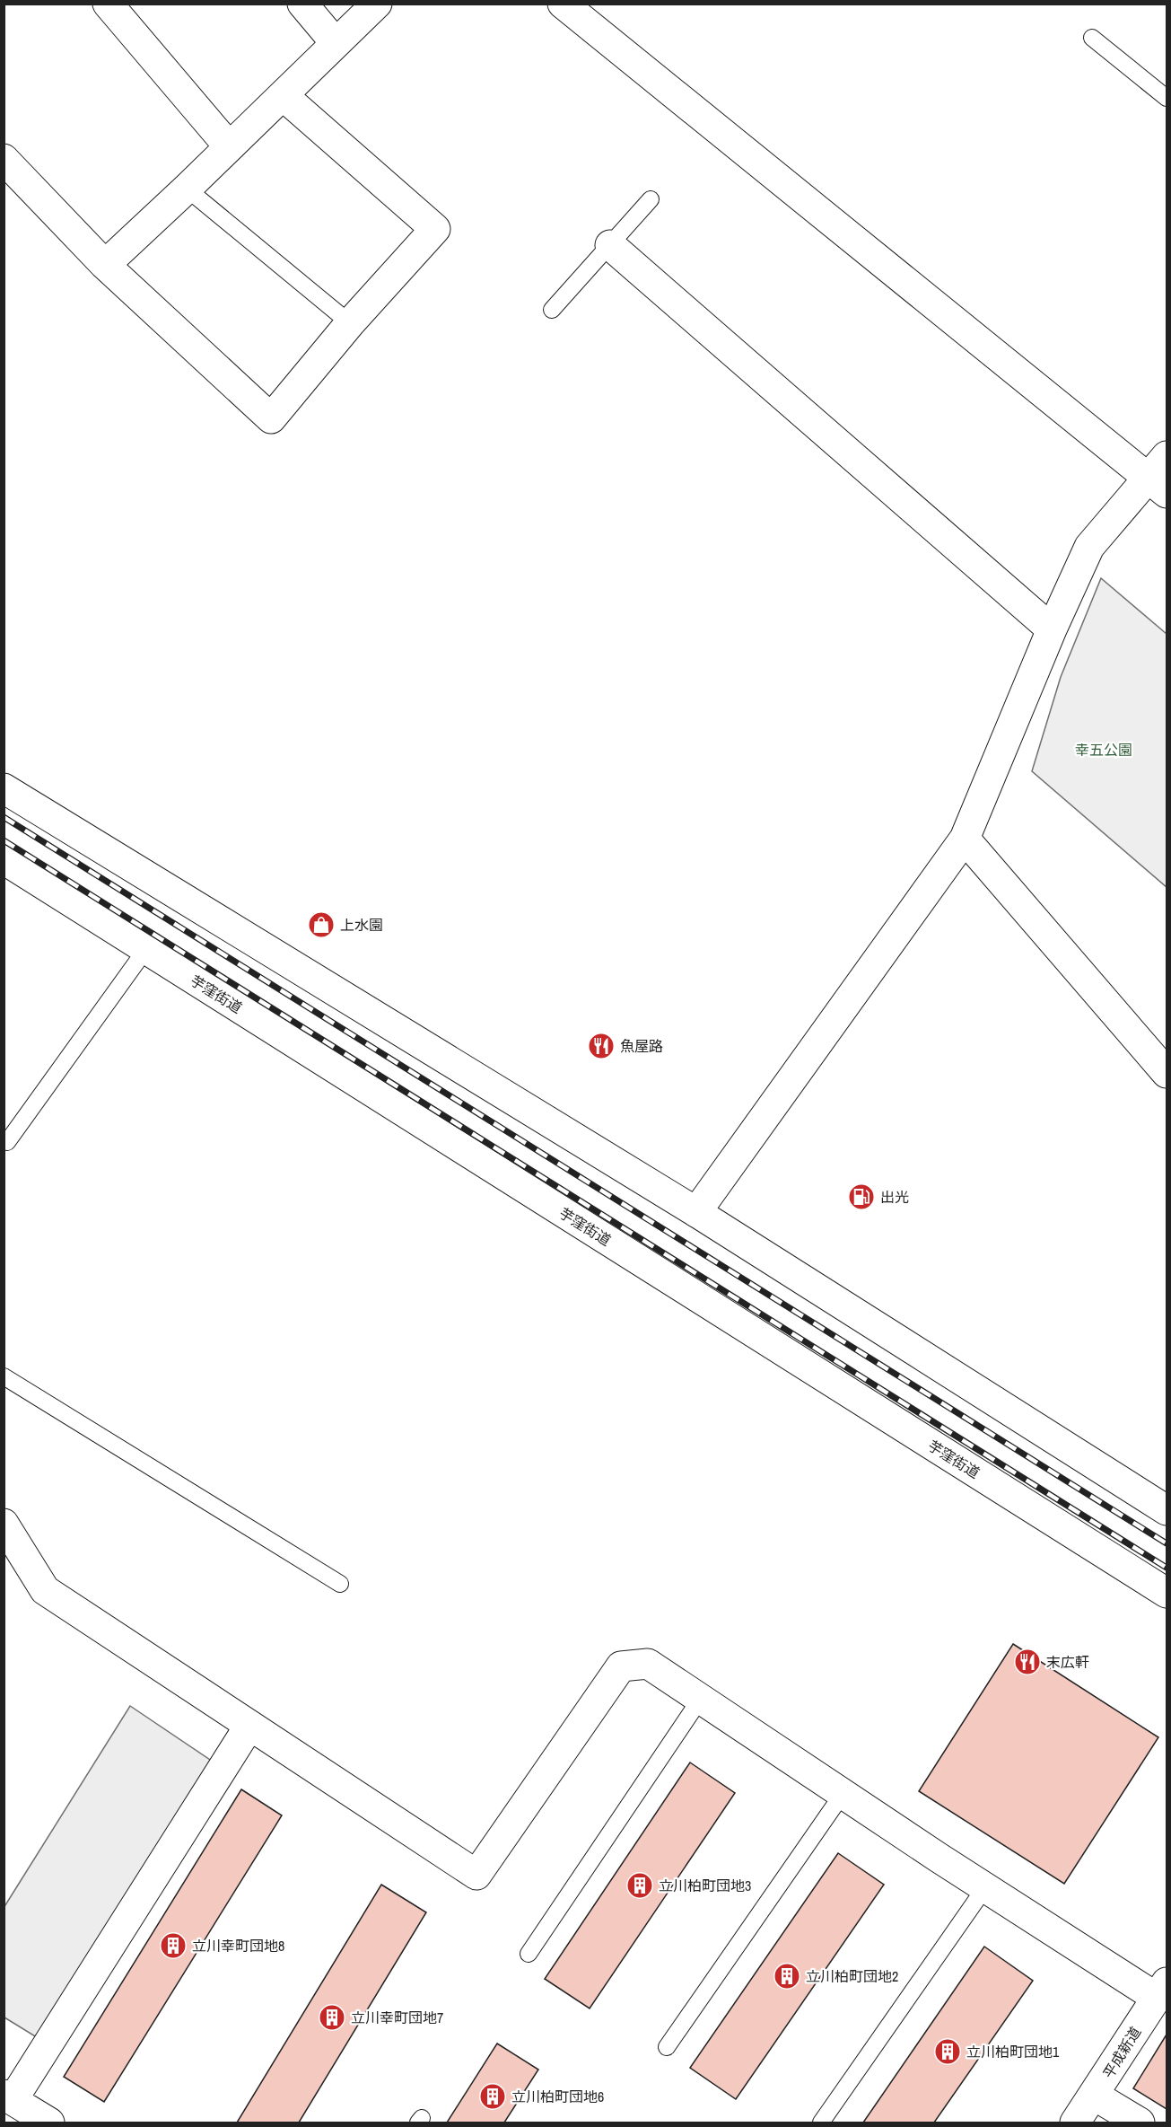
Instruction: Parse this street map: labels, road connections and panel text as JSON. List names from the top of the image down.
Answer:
{
  "streets": {
    "street": ["芋窪街道", "平成新道"]
  },
  "parks": ["幸五公園"],
  "places": {
    "shop": ["上水園"],
    "restaurant": ["魚屋路", "末広軒"],
    "fuel station": ["出光"],
    "building": [
      "立川柏町団地3",
      "立川幸町団地8",
      "立川柏町団地2",
      "立川幸町団地7",
      "立川柏町団地1",
      "立川柏町団地6"
    ]
  }
}
